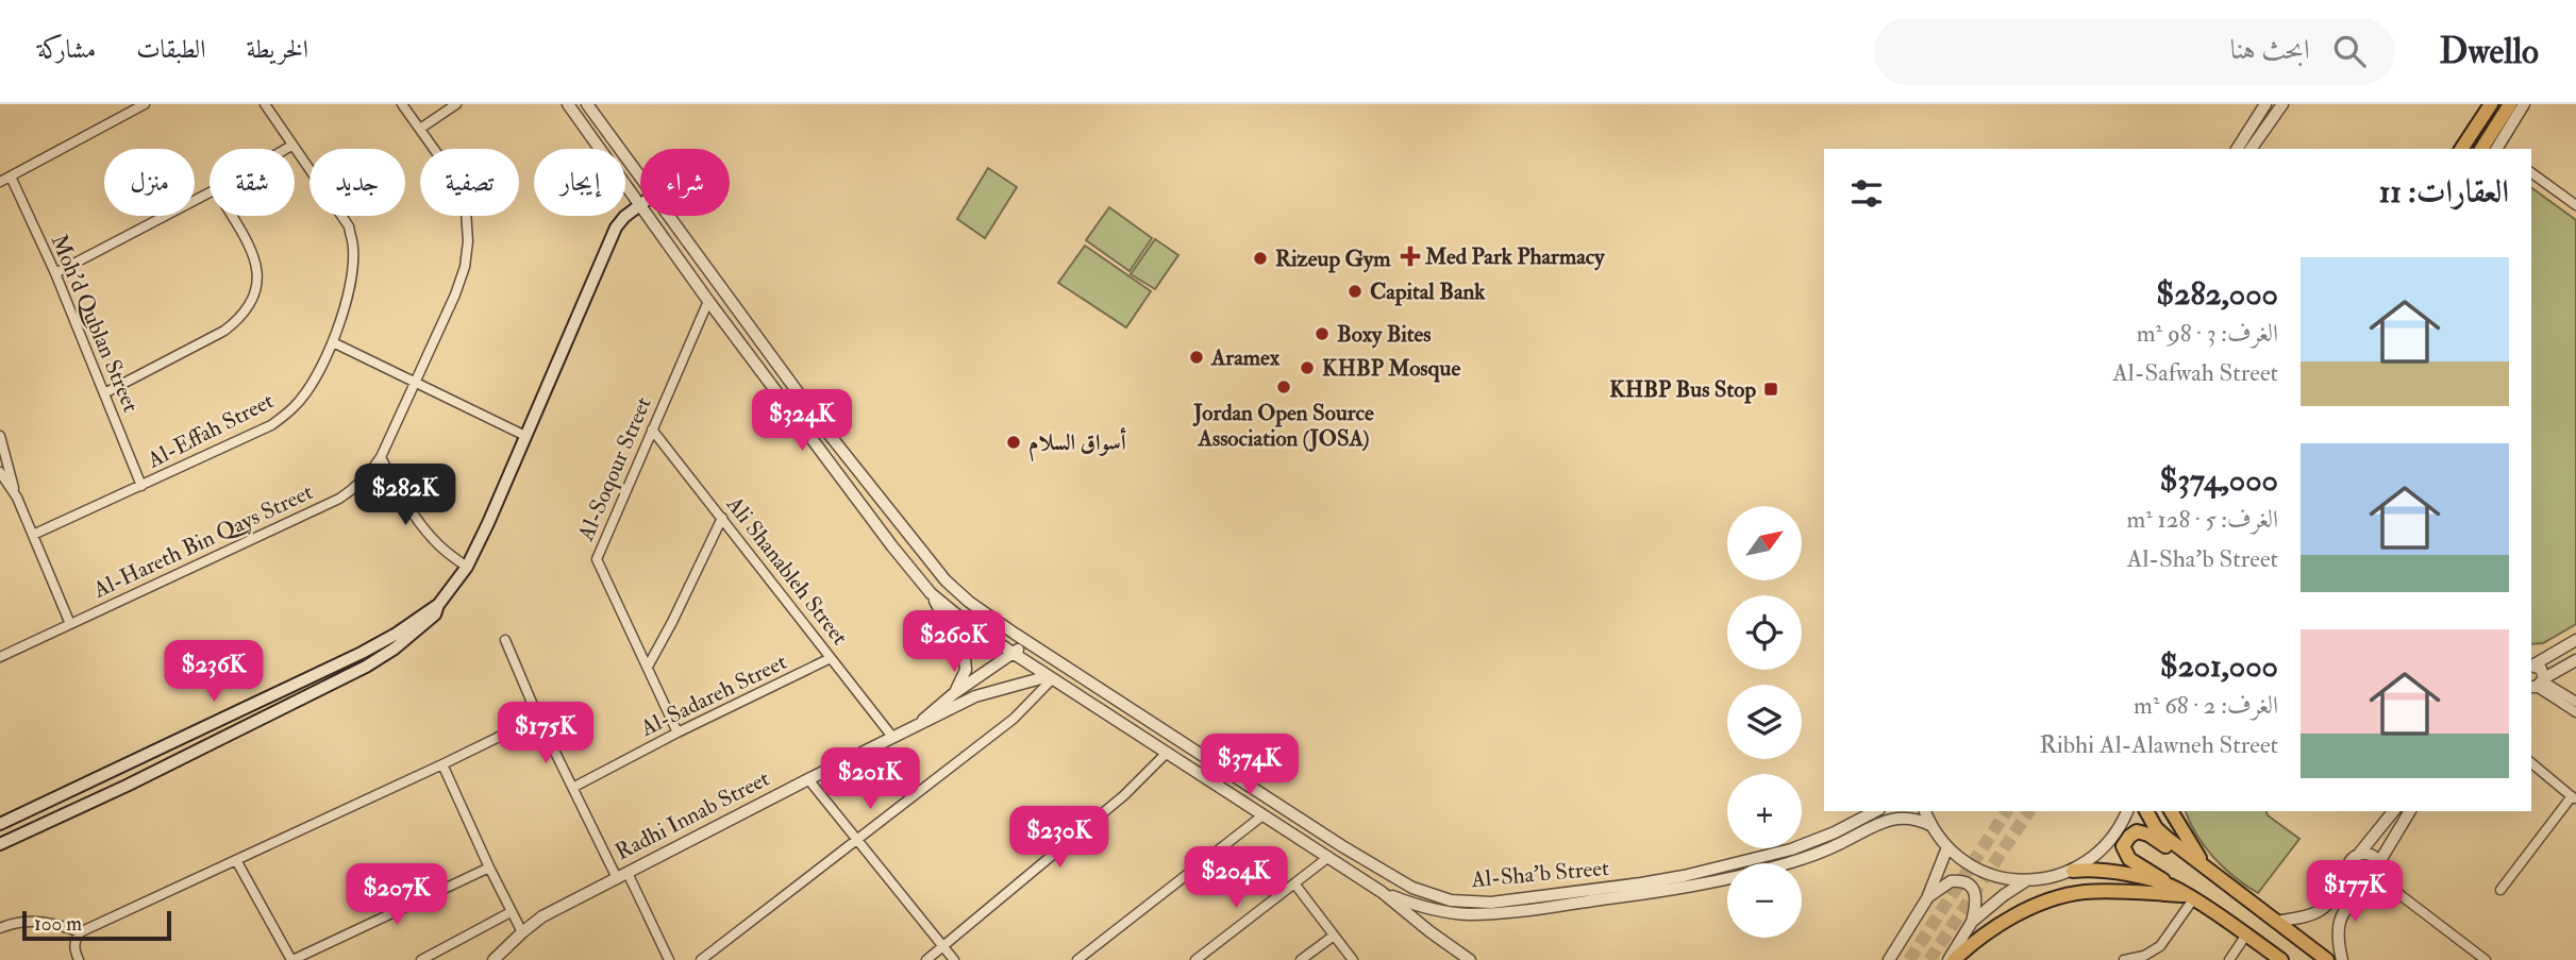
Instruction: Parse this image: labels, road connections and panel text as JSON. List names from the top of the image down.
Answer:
{
  "streets": {
    "street": [
      "Moh’d Qublan Street",
      "Al-Effah Street",
      "Al-Soqour Street",
      "Al-Hareth Bin Qays Street",
      "Ali Shanableh Street",
      "Al-Sadareh Street",
      "Radhi Innab Street",
      "Al-Sha'b Street"
    ]
  },
  "crossings": [
    ["Moh’d Qublan Street", "Al-Effah Street"],
    ["Al-Soqour Street", "Ali Shanableh Street"],
    ["Al-Soqour Street", "Al-Sadareh Street"],
    ["Al-Soqour Street", "Al-Sha'b Street"],
    ["Ali Shanableh Street", "Al-Sadareh Street"],
    ["Ali Shanableh Street", "Radhi Innab Street"],
    ["Radhi Innab Street", "Al-Sha'b Street"]
  ],
  "places": {
    "health": ["Med Park Pharmacy"],
    "other": [
      "Rizeup Gym",
      "Capital Bank",
      "Boxy Bites",
      "Aramex",
      "KHBP Mosque",
      "Jordan Open Source Association (JOSA)",
      "أسواق السلام"
    ],
    "transit": ["KHBP Bus Stop"]
  },
  "scale_bar": "100 m",
  "north": "top right",
  "page": {
    "header": "Dwello",
    "search": "ابحث هنا",
    "nav": ["الخريطة", "الطبقات", "مشاركة"],
    "chip": [
      "شراء",
      "إيجار",
      "تصفية",
      "جديد",
      "شقة",
      "منزل"
    ],
    "heading": "العقارات: 11",
    "list": [
      {
        "name": "$282,000",
        "note": "الغرف: 3 · 98 m² · Al-Safwah Street"
      },
      {
        "name": "$374,000",
        "note": "الغرف: 5 · 128 m² · Al-Sha'b Street"
      },
      {
        "name": "$201,000",
        "note": "الغرف: 2 · 68 m² · Ribhi Al-Alawneh Street"
      }
    ],
    "price": [
      "$324K",
      "$282K",
      "$260K",
      "$236K",
      "$175K",
      "$374K",
      "$201K",
      "$230K",
      "$204K",
      "$177K",
      "$207K"
    ],
    "map_buttons": ["+", "−"],
    "scale": "100 m"
  }
}
